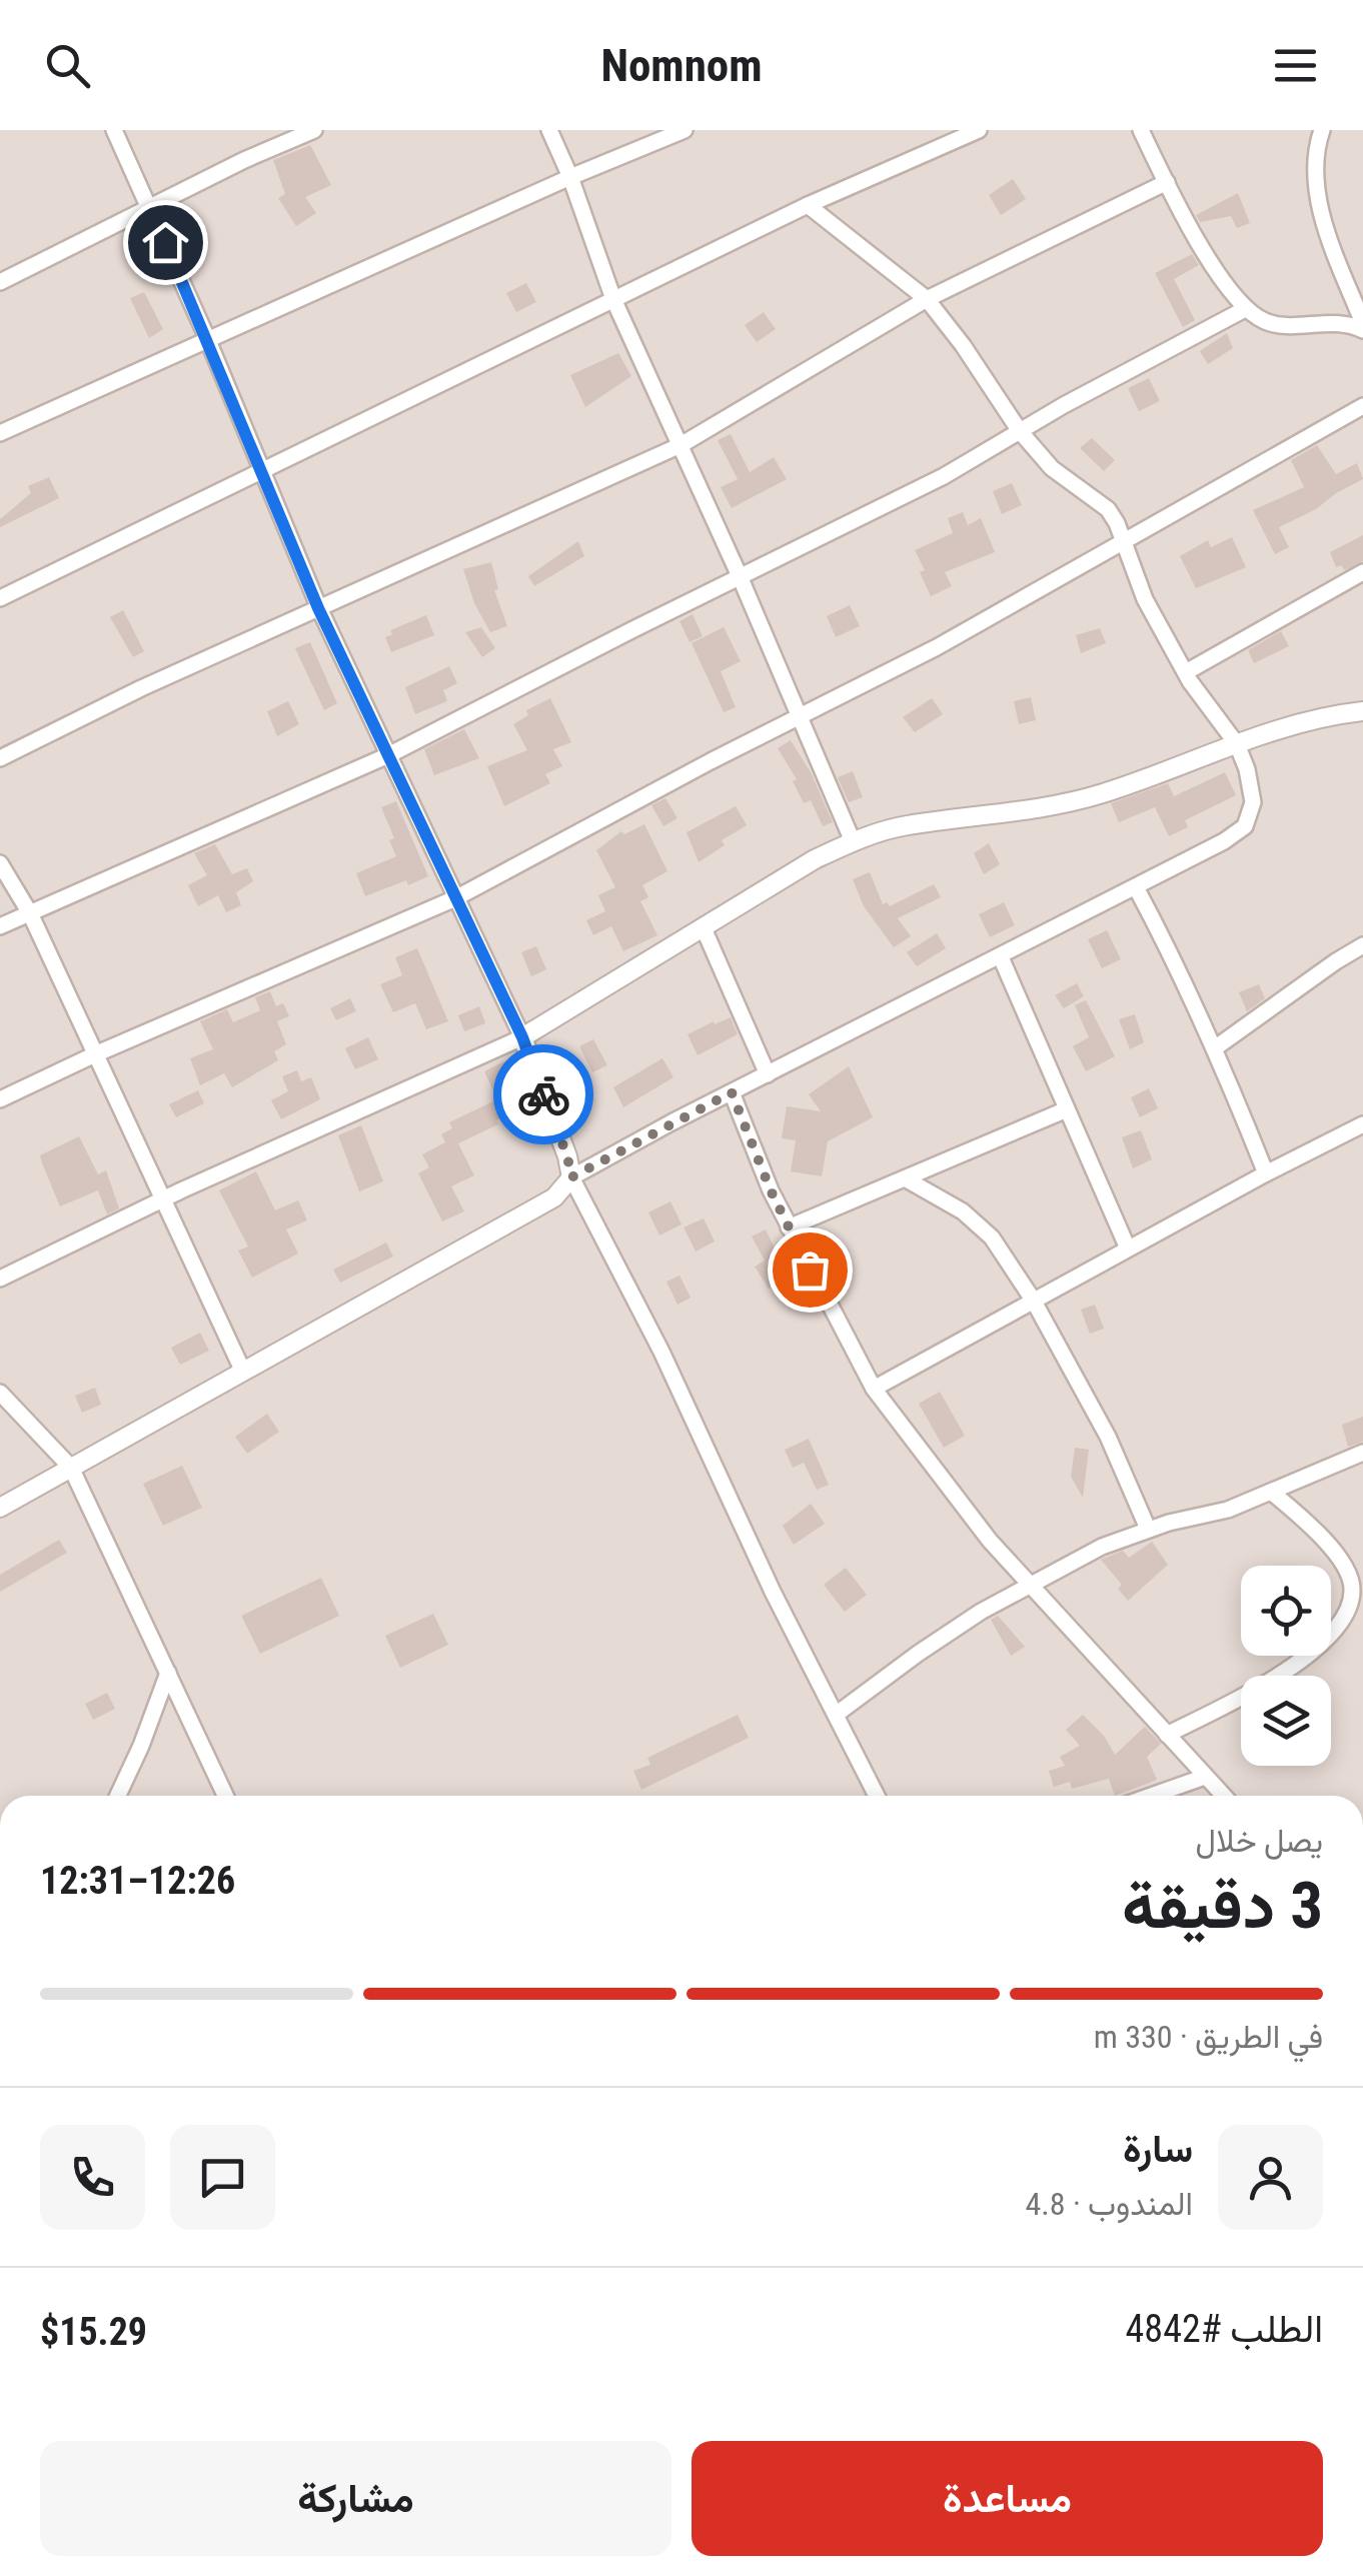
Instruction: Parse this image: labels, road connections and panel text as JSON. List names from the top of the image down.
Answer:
{
  "page": {
    "header": "Nomnom",
    "heading": ["3 دقيقة", "يصل خلال", "12:26–12:31"],
    "panel": [
      "سارة",
      "المندوب · 4.8",
      "الطلب #4842",
      "$15.29"
    ],
    "bar": "في الطريق · 330 m",
    "buttons": ["مساعدة", "مشاركة"]
  }
}
